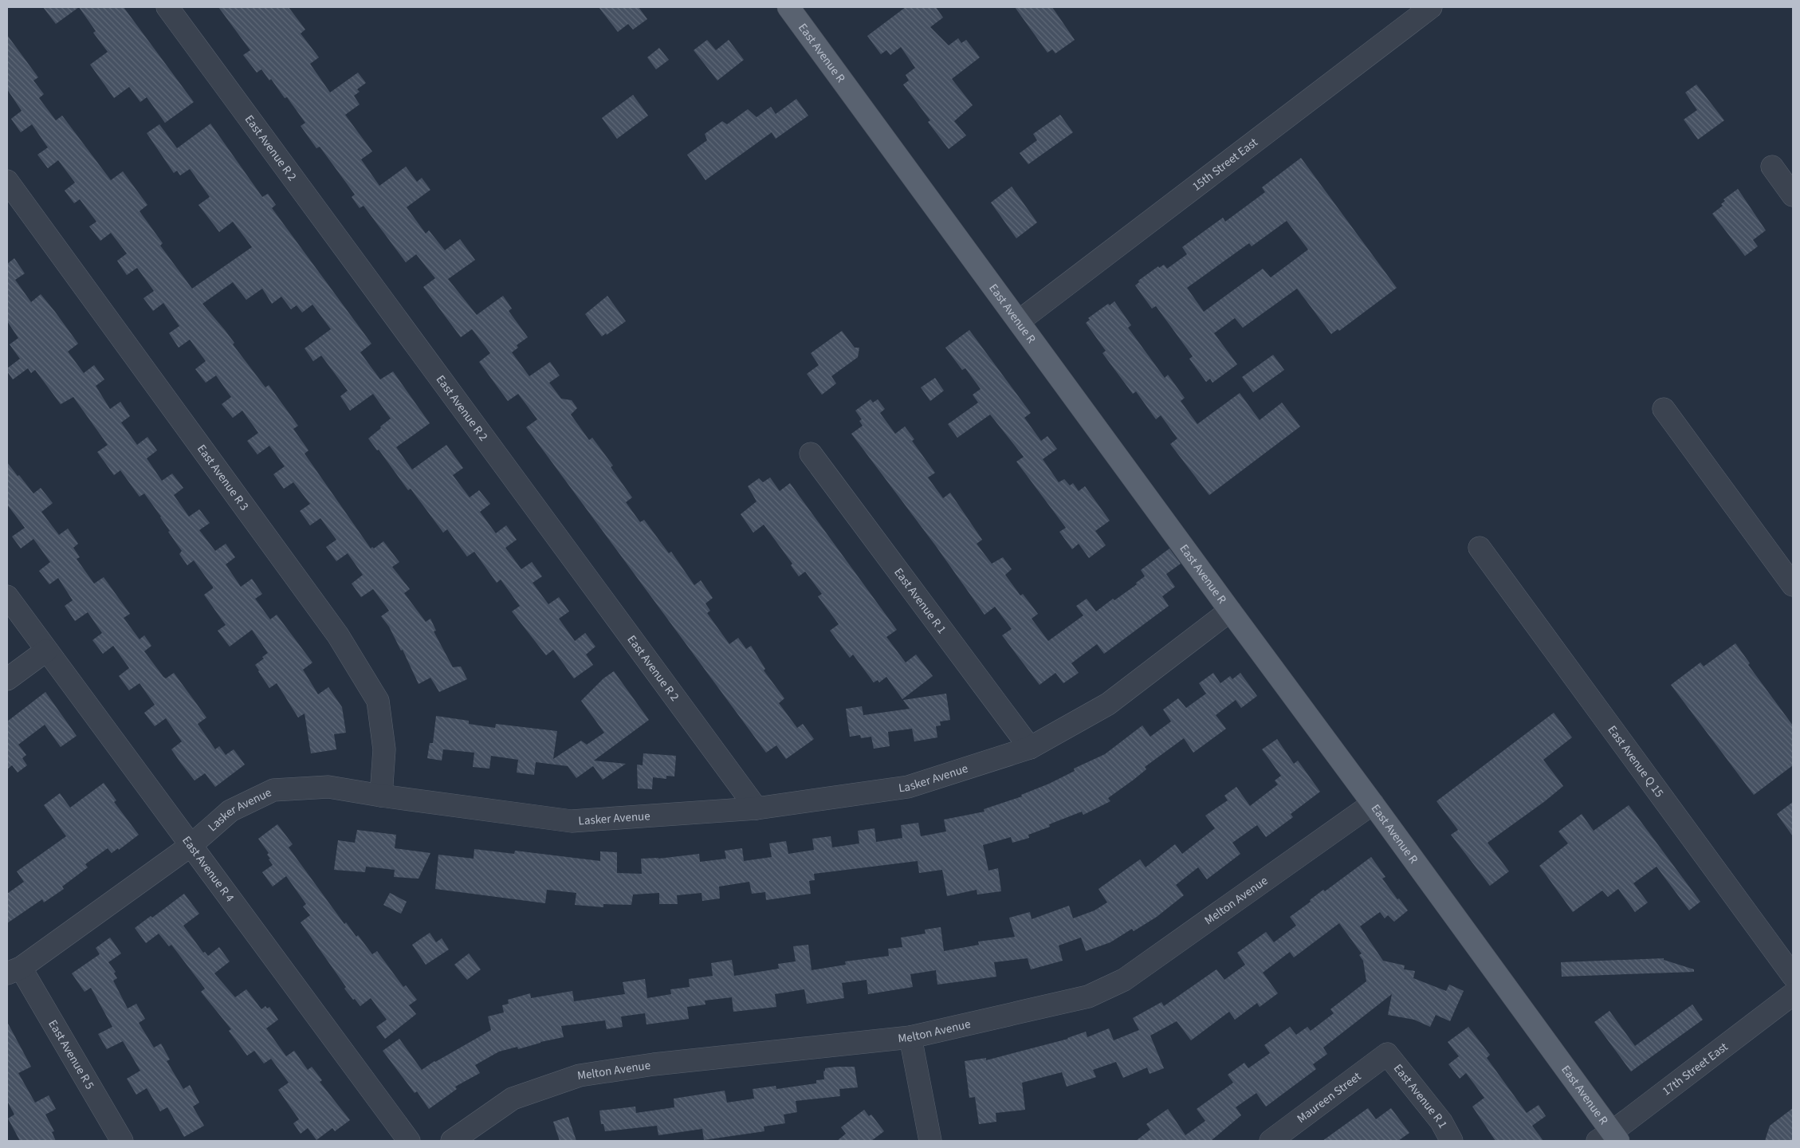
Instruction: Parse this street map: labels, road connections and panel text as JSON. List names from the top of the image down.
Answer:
{
  "streets": {
    "main road": ["East Avenue R"],
    "street": [
      "East Avenue R 2",
      "15th Street East",
      "East Avenue R 3",
      "East Avenue R 1",
      "East Avenue Q 15",
      "Lasker Avenue",
      "East Avenue R 4",
      "Melton Avenue",
      "East Avenue R 5",
      "17th Street East",
      "Maureen Street"
    ]
  },
  "crossings": [
    ["East Avenue R", "15th Street East"],
    ["East Avenue R", "Lasker Avenue"],
    ["East Avenue R", "Melton Avenue"],
    ["East Avenue R", "17th Street East"],
    ["East Avenue R 2", "Lasker Avenue"],
    ["East Avenue R 3", "Lasker Avenue"],
    ["East Avenue R 1", "Lasker Avenue"],
    ["East Avenue R 1", "Maureen Street"],
    ["Lasker Avenue", "East Avenue R 4"],
    ["Lasker Avenue", "East Avenue R 5"]
  ]
}
